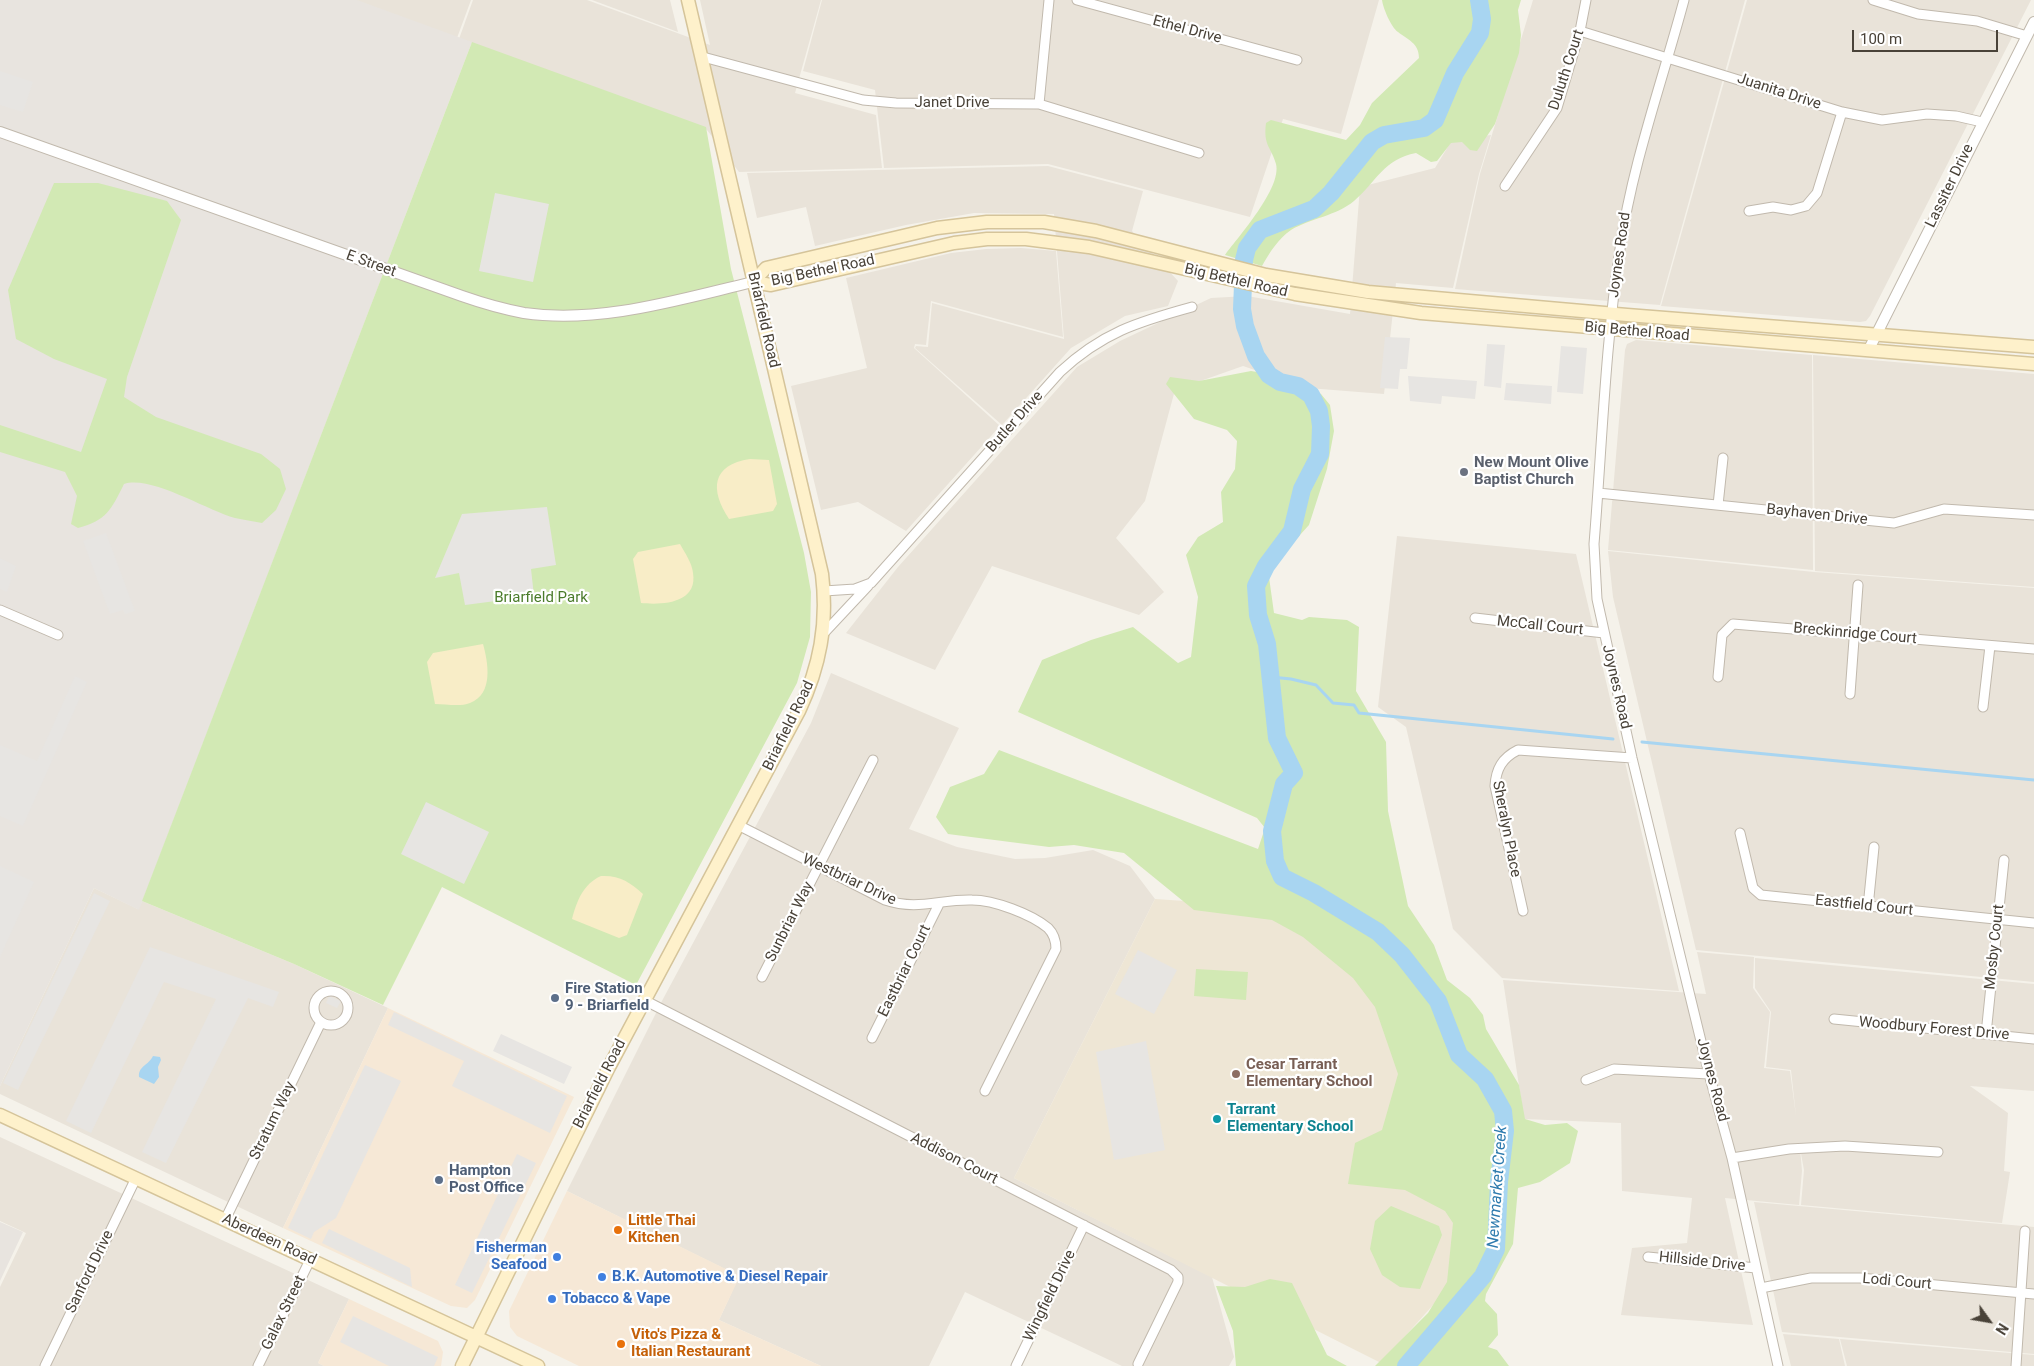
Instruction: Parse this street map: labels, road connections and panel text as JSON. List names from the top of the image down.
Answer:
{
  "streets": {
    "main road": ["Big Bethel Road", "Briarfield Road", "Aberdeen Road"],
    "street": [
      "Ethel Drive",
      "Duluth Court",
      "Juanita Drive",
      "Janet Drive",
      "Lassiter Drive",
      "Joynes Road",
      "E Street",
      "Butler Drive",
      "Bayhaven Drive",
      "McCall Court",
      "Breckinridge Court",
      "Sheralyn Place",
      "Westbriar Drive",
      "Eastfield Court",
      "Sunbriar Way",
      "Mosby Court",
      "Eastbriar Court",
      "Woodbury Forest Drive",
      "Stratum Way",
      "Addison Court",
      "Hillside Drive",
      "Sanford Drive",
      "Lodi Court",
      "Wingfield Drive",
      "Galax Street"
    ]
  },
  "crossings": [
    ["Duluth Court", "Juanita Drive"],
    ["Juanita Drive", "Lassiter Drive"],
    ["Juanita Drive", "Joynes Road"],
    ["Janet Drive", "Briarfield Road"],
    ["Lassiter Drive", "Big Bethel Road"],
    ["Joynes Road", "Big Bethel Road"],
    ["Joynes Road", "Bayhaven Drive"],
    ["Joynes Road", "McCall Court"],
    ["Joynes Road", "Sheralyn Place"],
    ["Joynes Road", "Hillside Drive"],
    ["Joynes Road", "Lodi Court"],
    ["E Street", "Big Bethel Road"],
    ["E Street", "Briarfield Road"],
    ["Big Bethel Road", "Briarfield Road"],
    ["Briarfield Road", "Butler Drive"],
    ["Briarfield Road", "Westbriar Drive"],
    ["Briarfield Road", "Addison Court"],
    ["Briarfield Road", "Aberdeen Road"],
    ["Westbriar Drive", "Sunbriar Way"],
    ["Westbriar Drive", "Eastbriar Court"],
    ["Eastfield Court", "Mosby Court"],
    ["Mosby Court", "Woodbury Forest Drive"],
    ["Stratum Way", "Aberdeen Road"],
    ["Addison Court", "Wingfield Drive"],
    ["Aberdeen Road", "Sanford Drive"],
    ["Aberdeen Road", "Galax Street"]
  ],
  "water": ["Newmarket Creek"],
  "parks": ["Briarfield Park"],
  "places": [
    "New Mount Olive Baptist Church",
    "Fire Station 9 - Briarfield",
    "Cesar Tarrant Elementary School",
    "Tarrant Elementary School",
    "Hampton Post Office",
    "Little Thai Kitchen",
    "Fisherman Seafood",
    "B.K. Automotive & Diesel Repair",
    "Tobacco & Vape",
    "Vito's Pizza & Italian Restaurant"
  ],
  "scale_bar": "100 m",
  "north": "bottom right"
}
